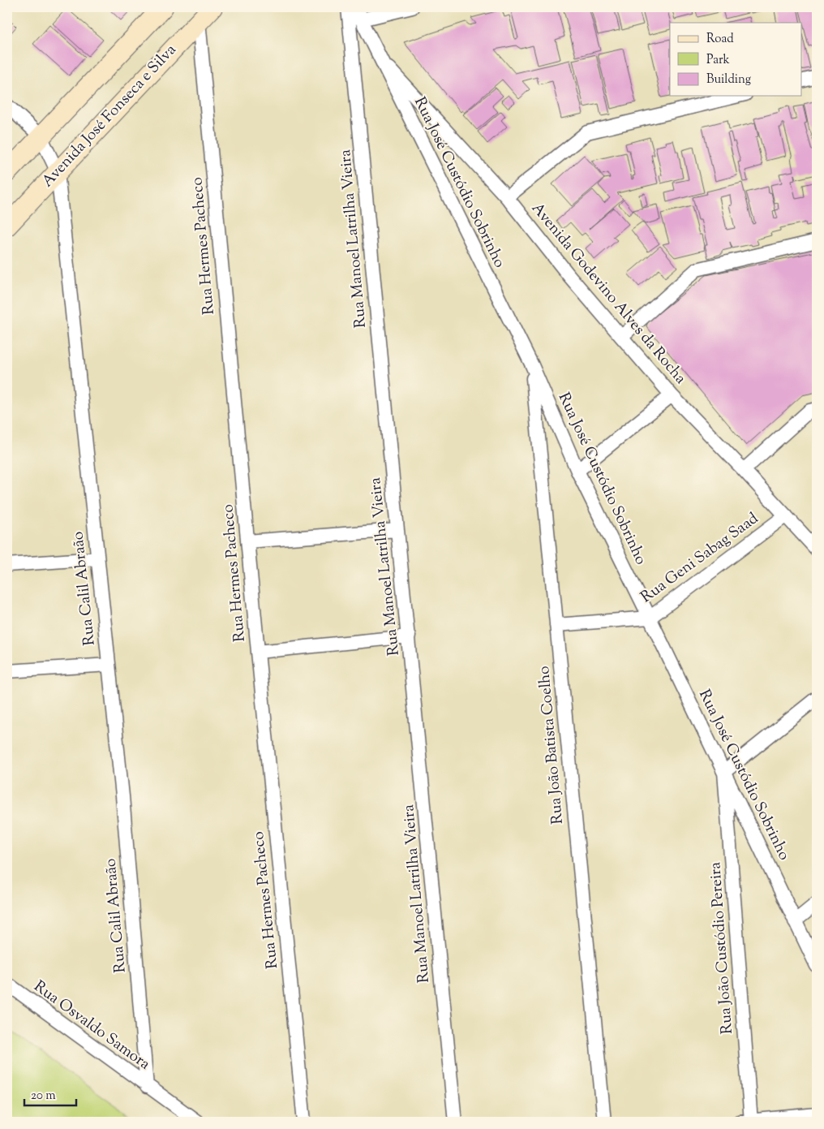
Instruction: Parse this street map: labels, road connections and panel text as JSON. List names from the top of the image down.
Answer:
{
  "streets": {
    "main road": ["Avenida José Fonseca e Silva"],
    "street": [
      "Rua José Custódio Sobrinho",
      "Rua Manoel Latrilha Vieira",
      "Rua Hermes Pacheco",
      "Avenida Godevino Alves da Rocha",
      "Rua Geni Sabag Saad",
      "Rua Calil Abraão",
      "Rua João Batista Coelho",
      "Rua João Custódio Pereira",
      "Rua Osvaldo Samora"
    ]
  },
  "crossings": [
    ["Avenida José Fonseca e Silva", "Rua Hermes Pacheco"],
    ["Avenida José Fonseca e Silva", "Rua Calil Abraão"],
    ["Rua José Custódio Sobrinho", "Avenida Godevino Alves da Rocha"],
    ["Rua José Custódio Sobrinho", "Rua Geni Sabag Saad"],
    ["Rua José Custódio Sobrinho", "Rua João Batista Coelho"],
    ["Rua José Custódio Sobrinho", "Rua João Custódio Pereira"],
    ["Avenida Godevino Alves da Rocha", "Rua Geni Sabag Saad"],
    ["Rua Geni Sabag Saad", "Rua João Batista Coelho"],
    ["Rua Calil Abraão", "Rua Osvaldo Samora"]
  ],
  "legend": ["Road", "Park", "Building"],
  "scale_bar": "20 m"
}
